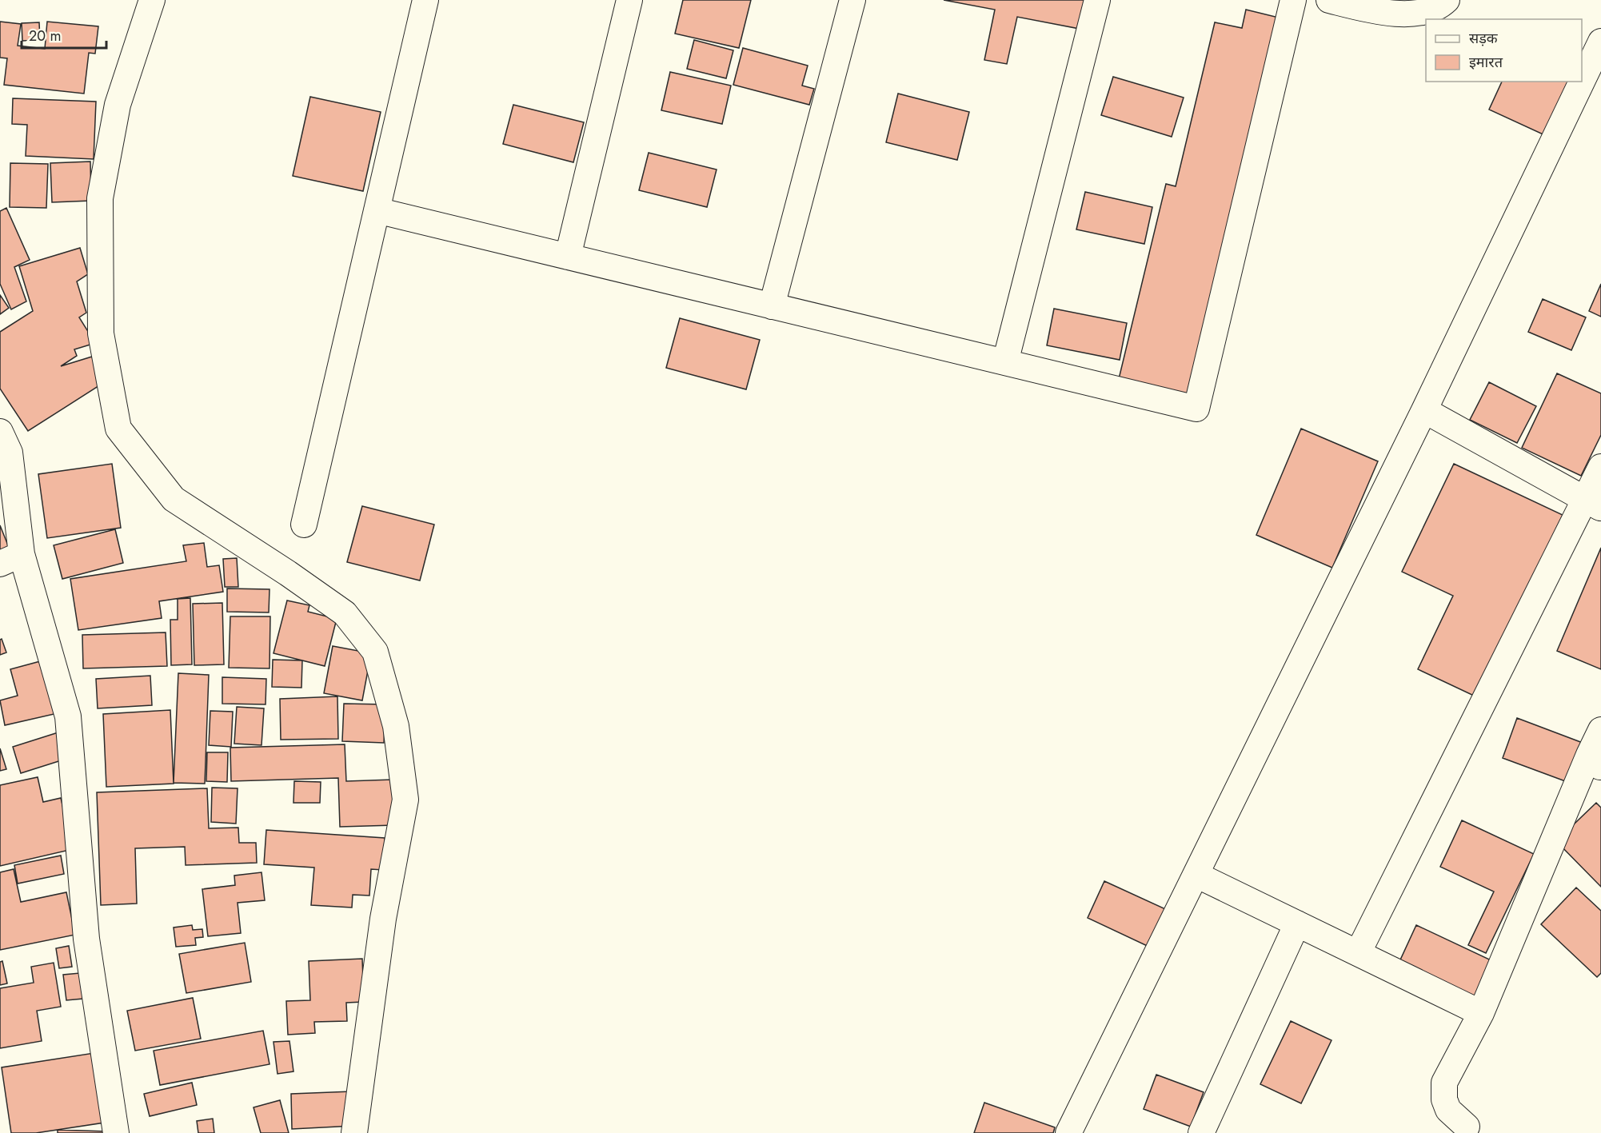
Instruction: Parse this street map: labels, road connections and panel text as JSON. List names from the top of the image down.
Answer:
{
  "legend": ["सड़क", "इमारत"],
  "scale_bar": "20 m"
}
